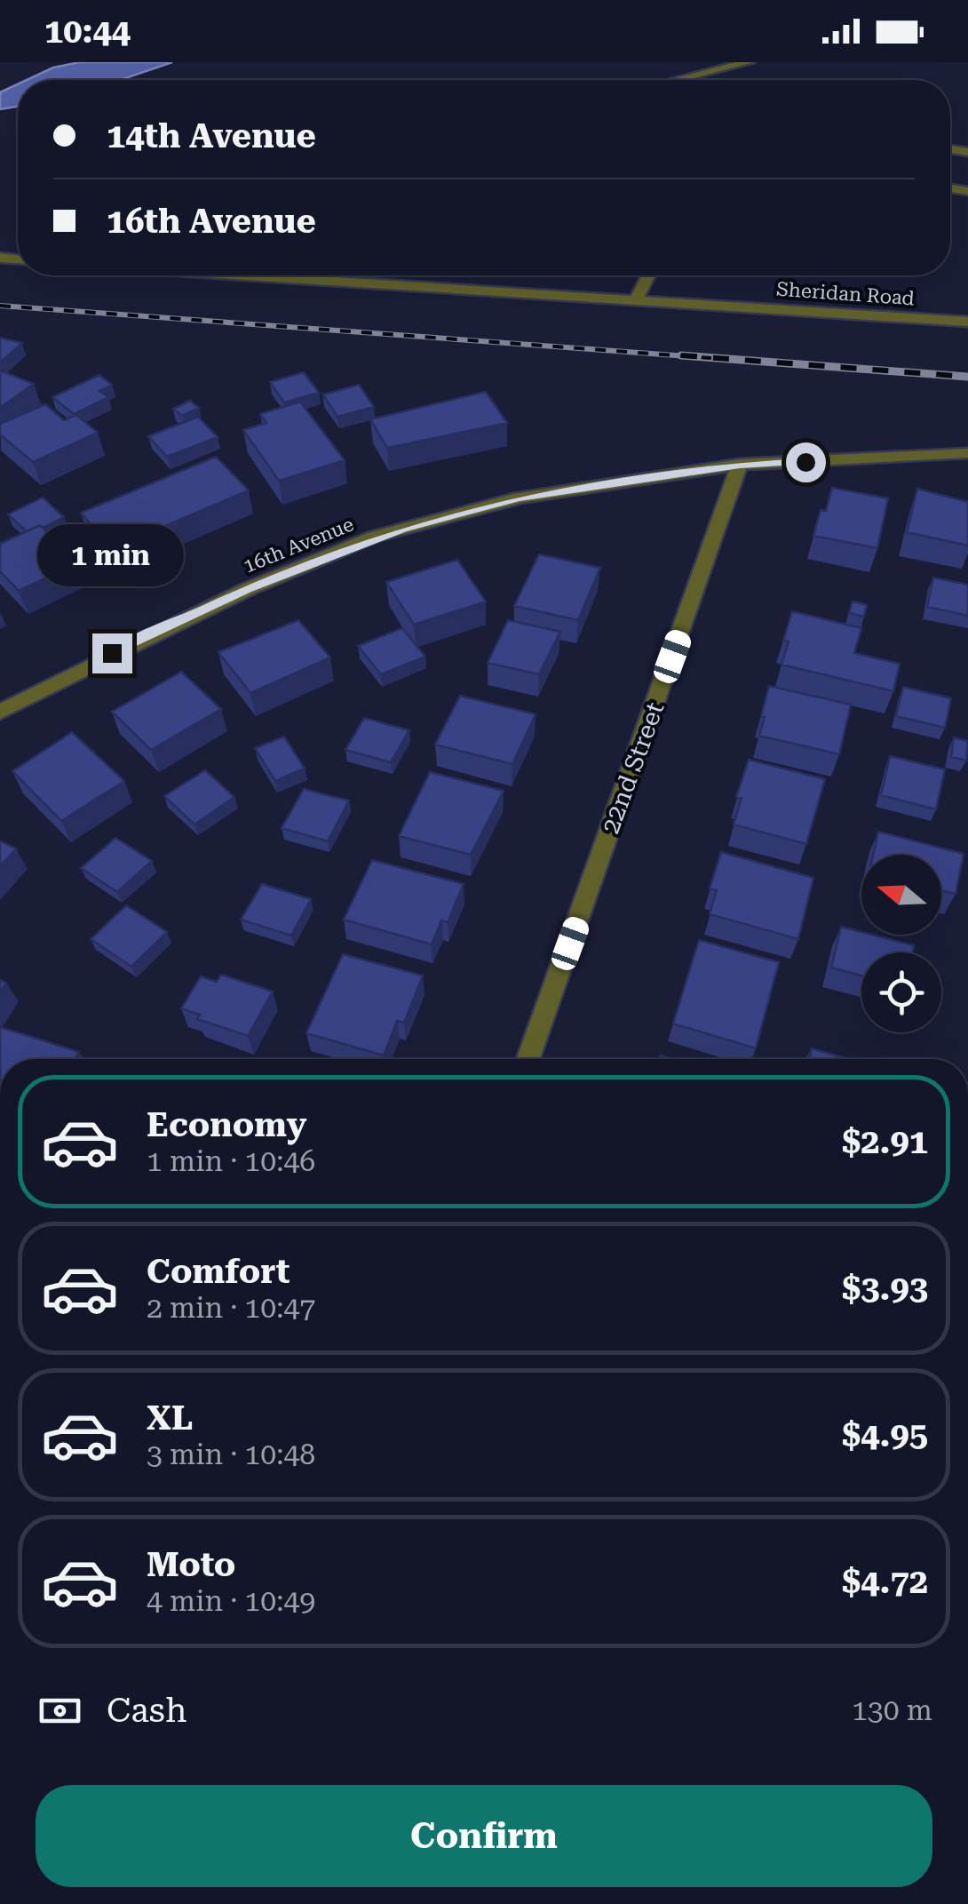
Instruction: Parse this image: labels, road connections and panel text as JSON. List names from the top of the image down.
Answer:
{
  "streets": {
    "street": ["Sheridan Road", "16th Avenue", "22nd Street"]
  },
  "crossings": [
    ["16th Avenue", "22nd Street"]
  ],
  "north": "left",
  "page": {
    "status": "10:44",
    "banner": ["14th Avenue", "16th Avenue"],
    "bubble": "1 min",
    "list": [
      {
        "name": "Economy",
        "note": "1 min · 10:46",
        "value": "$2.91"
      },
      {
        "name": "Comfort",
        "note": "2 min · 10:47",
        "value": "$3.93"
      },
      {
        "name": "XL",
        "note": "3 min · 10:48",
        "value": "$4.95"
      },
      {
        "name": "Moto",
        "note": "4 min · 10:49",
        "value": "$4.72"
      }
    ],
    "pay": ["Cash", "130 m"],
    "buttons": "Confirm"
  }
}
